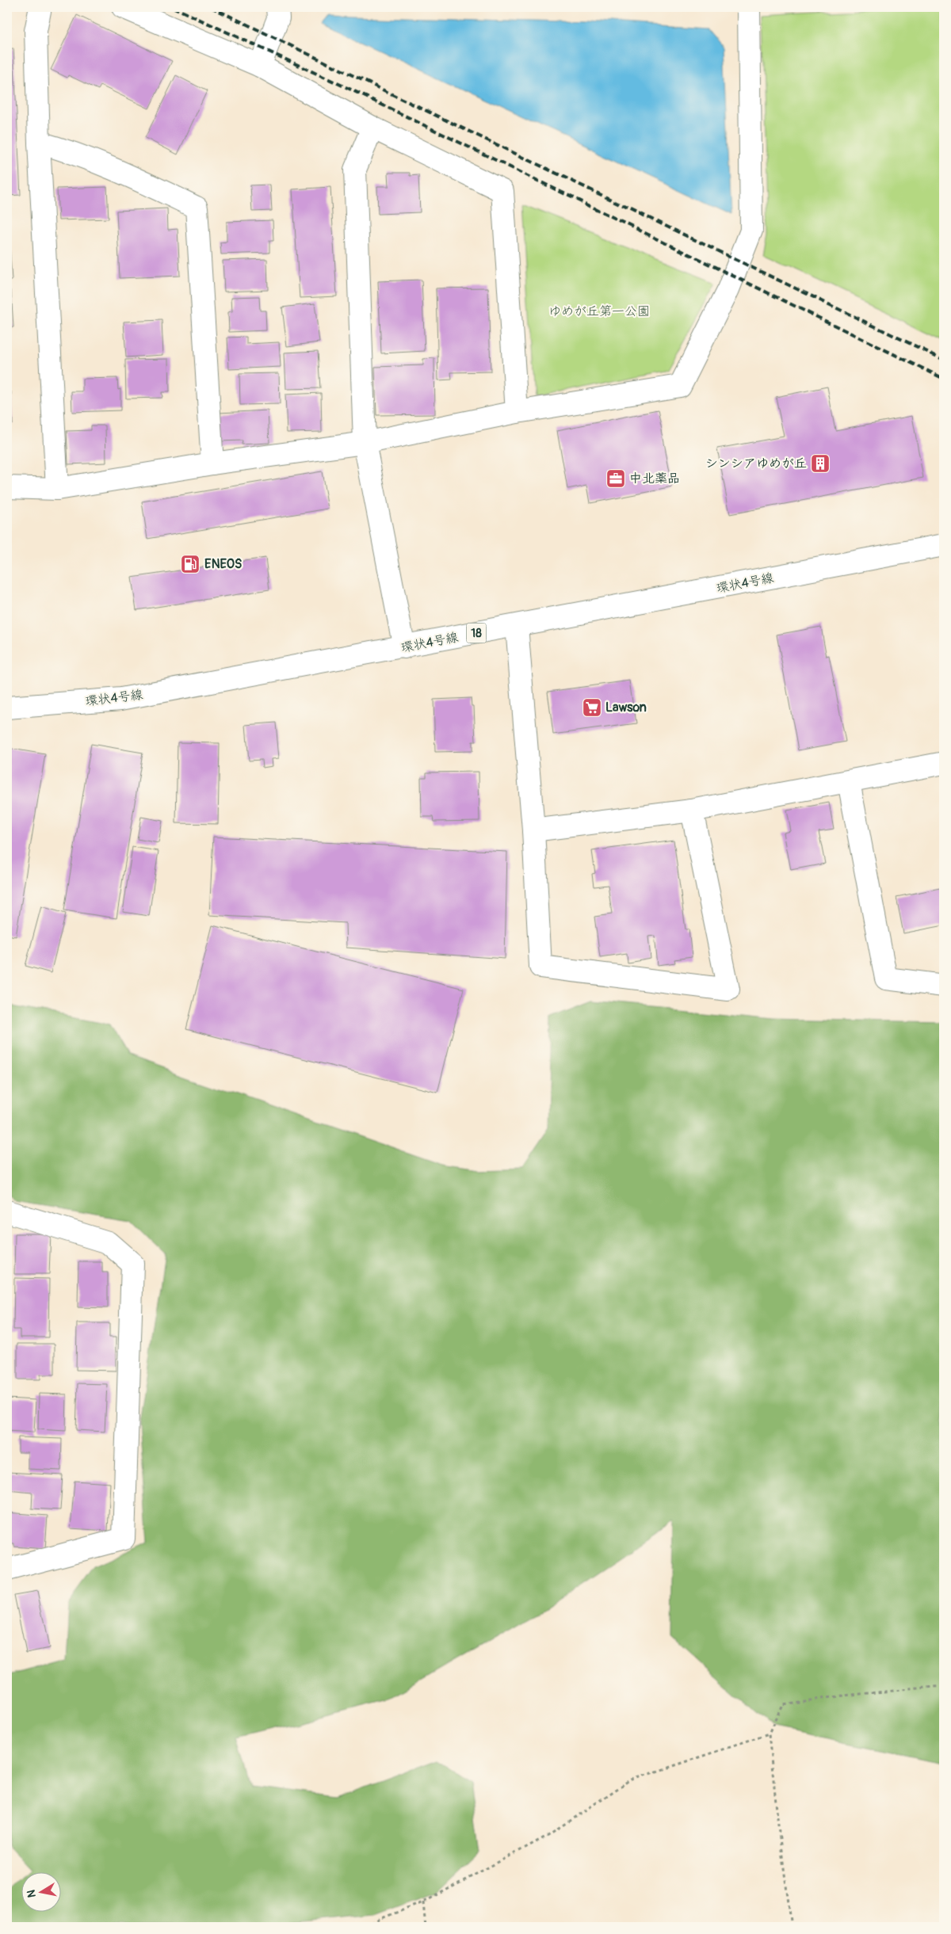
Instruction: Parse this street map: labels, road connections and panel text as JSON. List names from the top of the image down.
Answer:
{
  "streets": {
    "street": ["環状4号線", "18"]
  },
  "parks": ["ゆめが丘第一公園"],
  "places": {
    "building": ["シンシアゆめが丘"],
    "office": ["中北薬品"],
    "fuel station": ["ENEOS"],
    "supermarket": ["Lawson"]
  },
  "north": "left"
}
